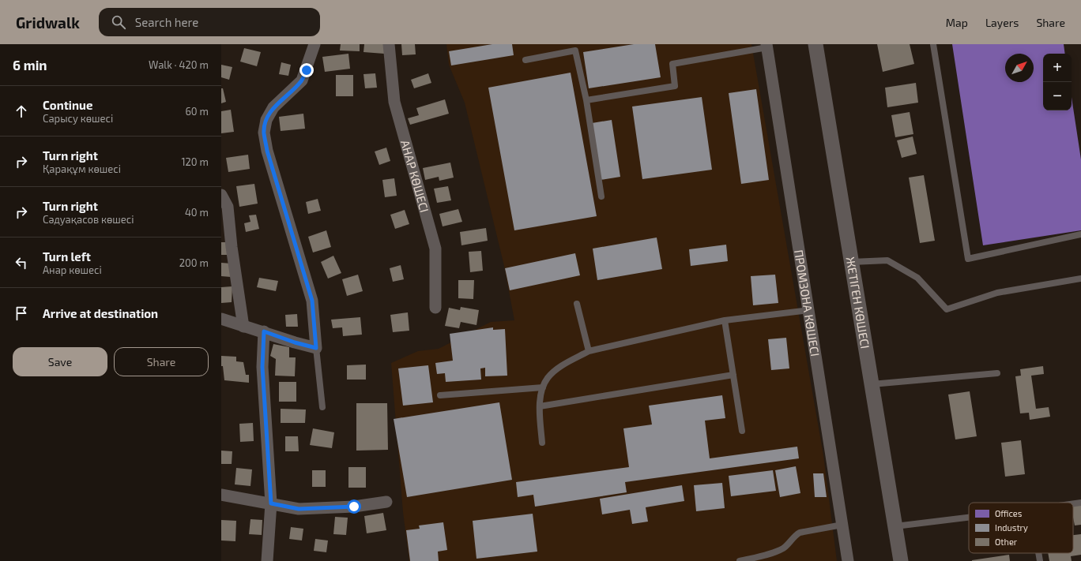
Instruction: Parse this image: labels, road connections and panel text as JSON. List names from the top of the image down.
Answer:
{
  "streets": {
    "street": ["АНАР КӨШЕСІ", "ПРОМЗОНА КӨШЕСІ", "ЖЕТІГЕН КӨШЕСІ"]
  },
  "legend": ["Offices", "Industry", "Other"],
  "north": "top right",
  "page": {
    "header": "Gridwalk",
    "search": "Search here",
    "nav": ["Map", "Layers", "Share"],
    "heading": ["6 min", "Walk · 420 m"],
    "map_buttons": ["+", "−"],
    "list": [
      ["Continue", "Сарысу көшесі", "60 m"],
      ["Turn right", "Қарақұм көшесі", "120 m"],
      ["Turn right", "Сәдуақасов көшесі", "40 m"],
      ["Turn left", "Анар көшесі", "200 m"],
      "Arrive at destination"
    ],
    "buttons": ["Save", "Share"]
  }
}
